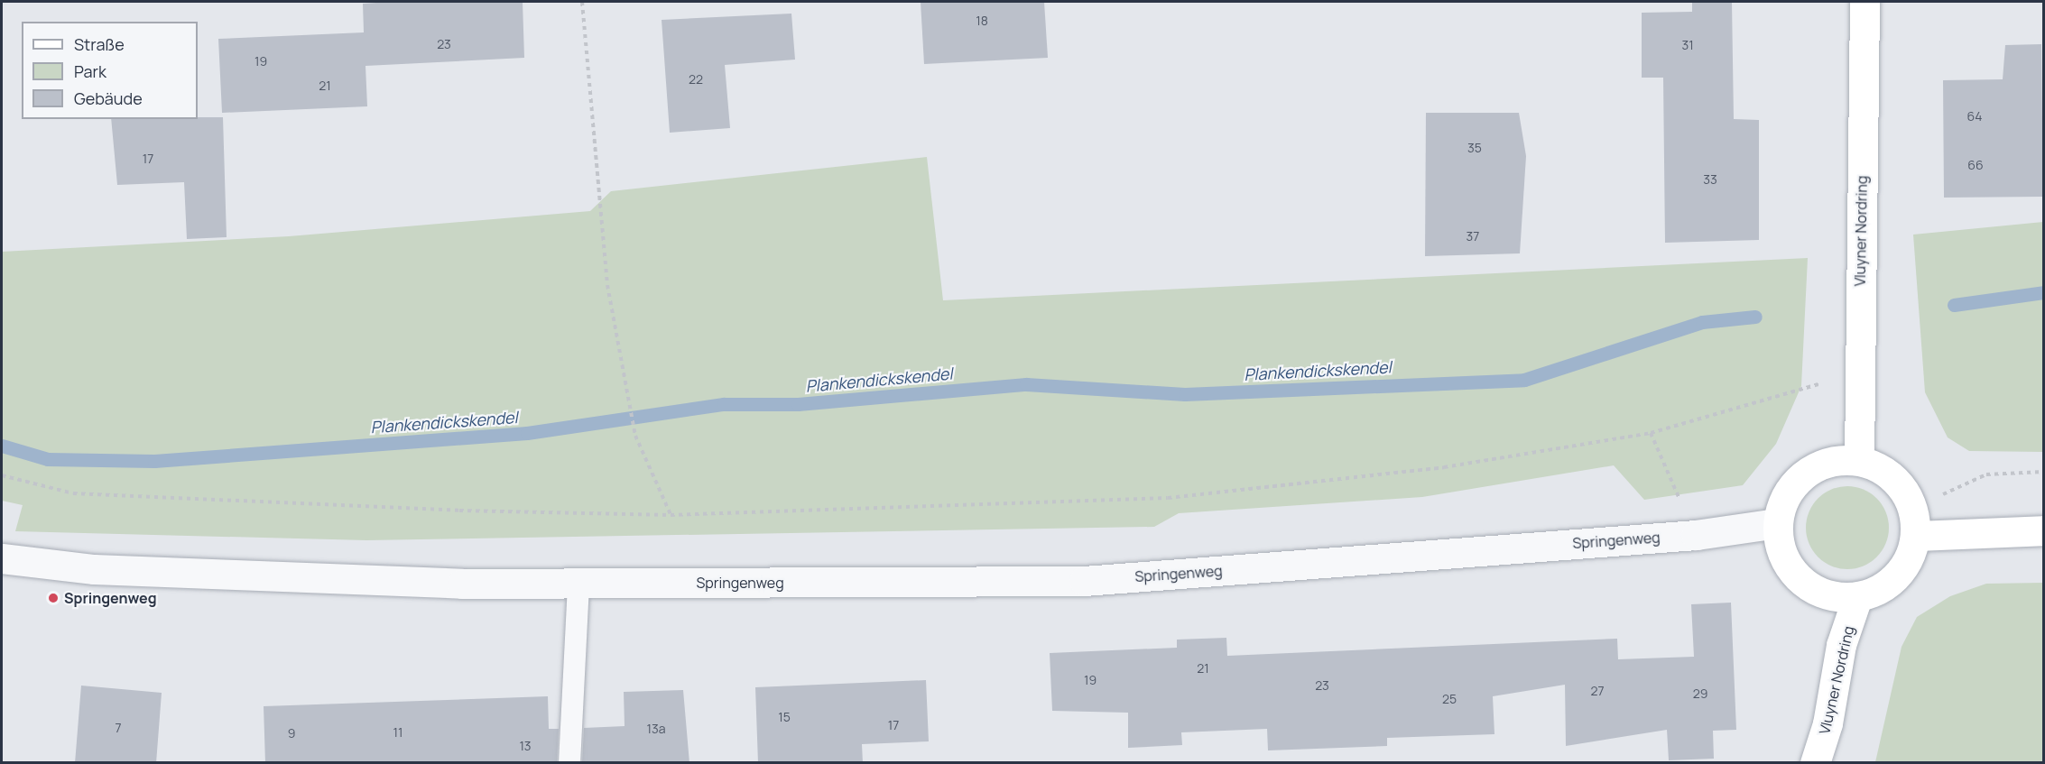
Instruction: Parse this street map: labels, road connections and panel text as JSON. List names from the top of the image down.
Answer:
{
  "streets": {
    "street": ["Vluyner Nordring", "Springenweg"]
  },
  "crossings": [
    ["Vluyner Nordring", "Springenweg"]
  ],
  "water": ["Plankendickskendel"],
  "places": ["Springenweg"],
  "house_numbers": [
    "18",
    "23",
    "31",
    "19",
    "22",
    "21",
    "64",
    "35",
    "17",
    "66",
    "33",
    "37",
    "21",
    "19",
    "23",
    "27",
    "29",
    "25",
    "15",
    "17",
    "7",
    "13a",
    "11",
    "9",
    "13"
  ],
  "legend": ["Straße", "Park", "Gebäude"]
}
